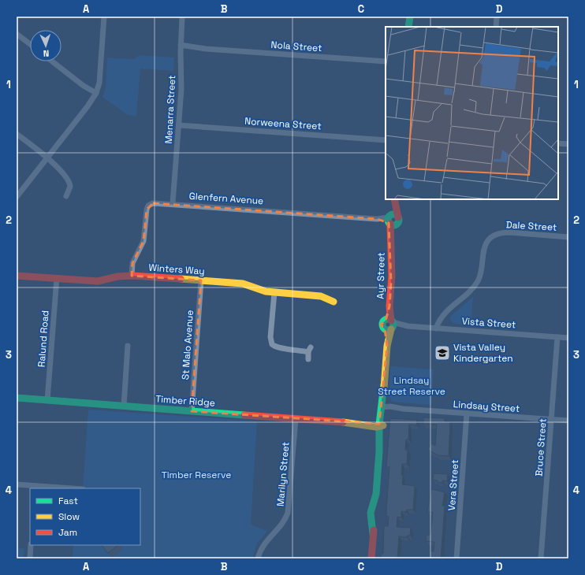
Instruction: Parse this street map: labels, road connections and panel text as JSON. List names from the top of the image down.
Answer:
{
  "streets": {
    "street": [
      "Nola Street",
      "Menarra Street",
      "Norweena Street",
      "Glenfern Avenue",
      "Dale Street",
      "Winters Way",
      "Ayr Street",
      "Vista Street",
      "Ralund Road",
      "St Malo Avenue",
      "Timber Ridge",
      "Lindsay Street",
      "Bruce Street",
      "Marilyn Street",
      "Vera Street"
    ]
  },
  "crossings": [
    ["Nola Street", "Menarra Street"],
    ["Menarra Street", "Norweena Street"],
    ["Menarra Street", "Glenfern Avenue"],
    ["Glenfern Avenue", "Winters Way"],
    ["Glenfern Avenue", "Ayr Street"],
    ["Dale Street", "Vista Street"],
    ["Winters Way", "Ralund Road"],
    ["Winters Way", "St Malo Avenue"],
    ["Ayr Street", "Vista Street"],
    ["Ayr Street", "Timber Ridge"],
    ["Ayr Street", "Lindsay Street"],
    ["Vista Street", "Bruce Street"],
    ["Ralund Road", "Timber Ridge"],
    ["St Malo Avenue", "Timber Ridge"],
    ["Timber Ridge", "Marilyn Street"],
    ["Lindsay Street", "Bruce Street"],
    ["Lindsay Street", "Vera Street"]
  ],
  "parks": ["Lindsay Street Reserve", "Timber Reserve"],
  "places": {
    "school or university": ["Vista Valley Kindergarten"]
  },
  "legend": ["Fast", "Slow", "Jam"],
  "north": "bottom",
  "grid": {
    "columns": [
      "A",
      "B",
      "C",
      "D"
    ],
    "rows": [
      "1",
      "2",
      "3",
      "4"
    ]
  }
}
